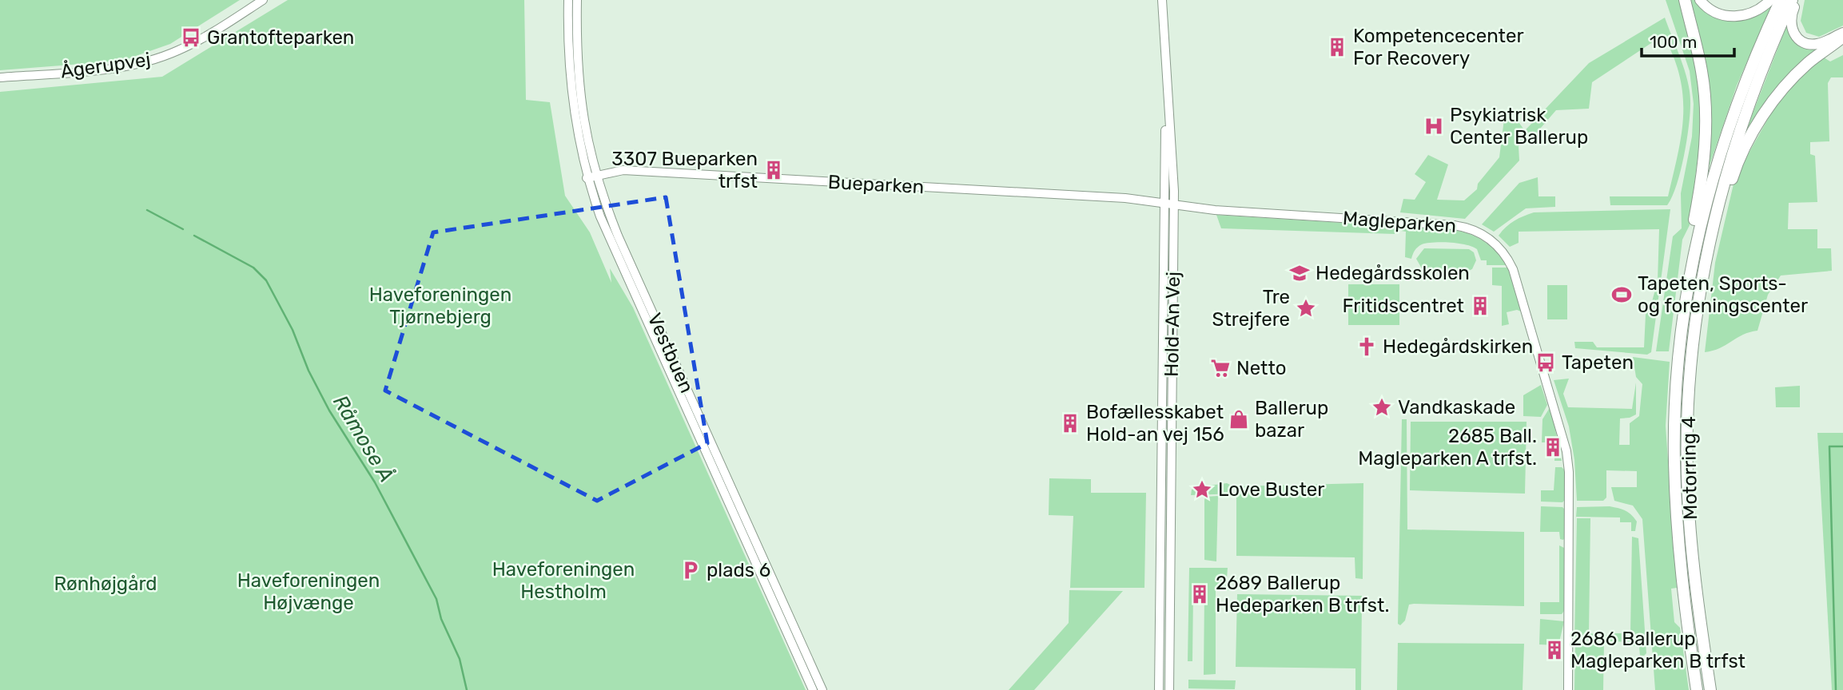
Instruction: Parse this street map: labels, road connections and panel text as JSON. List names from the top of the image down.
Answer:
{
  "streets": {
    "highway": ["Motorring 4"],
    "street": [
      "Ågerupvej",
      "Bueparken",
      "Magleparken",
      "Hold-An Vej",
      "Vestbuen"
    ]
  },
  "crossings": [
    ["Bueparken", "Magleparken"],
    ["Bueparken", "Hold-An Vej"],
    ["Bueparken", "Vestbuen"],
    ["Magleparken", "Hold-An Vej"]
  ],
  "water": ["Råmose Å"],
  "parks": [
    "Haveforeningen Tjørnebjerg",
    "Haveforeningen Hestholm",
    "Haveforeningen Højvænge",
    "Rønhøjgård"
  ],
  "places": {
    "bus stop": ["Grantofteparken", "Tapeten"],
    "building": [
      "Kompetencecenter For Recovery",
      "3307 Bueparken trfst",
      "Fritidscentret",
      "Bofællesskabet Hold-an vej 156",
      "2685 Ball. Magleparken A trfst.",
      "2689 Ballerup Hedeparken B trfst.",
      "2686 Ballerup Magleparken B trfst"
    ],
    "hospital": ["Psykiatrisk Center Ballerup"],
    "school or university": ["Hedegårdsskolen"],
    "sports": ["Tapeten, Sports- og foreningscenter"],
    "place": ["Tre Strejfere", "Vandkaskade", "Love Buster"],
    "church": ["Hedegårdskirken"],
    "supermarket": ["Netto"],
    "shop": ["Ballerup bazar"],
    "parking": ["plads 6"]
  },
  "scale_bar": "100 m"
}
